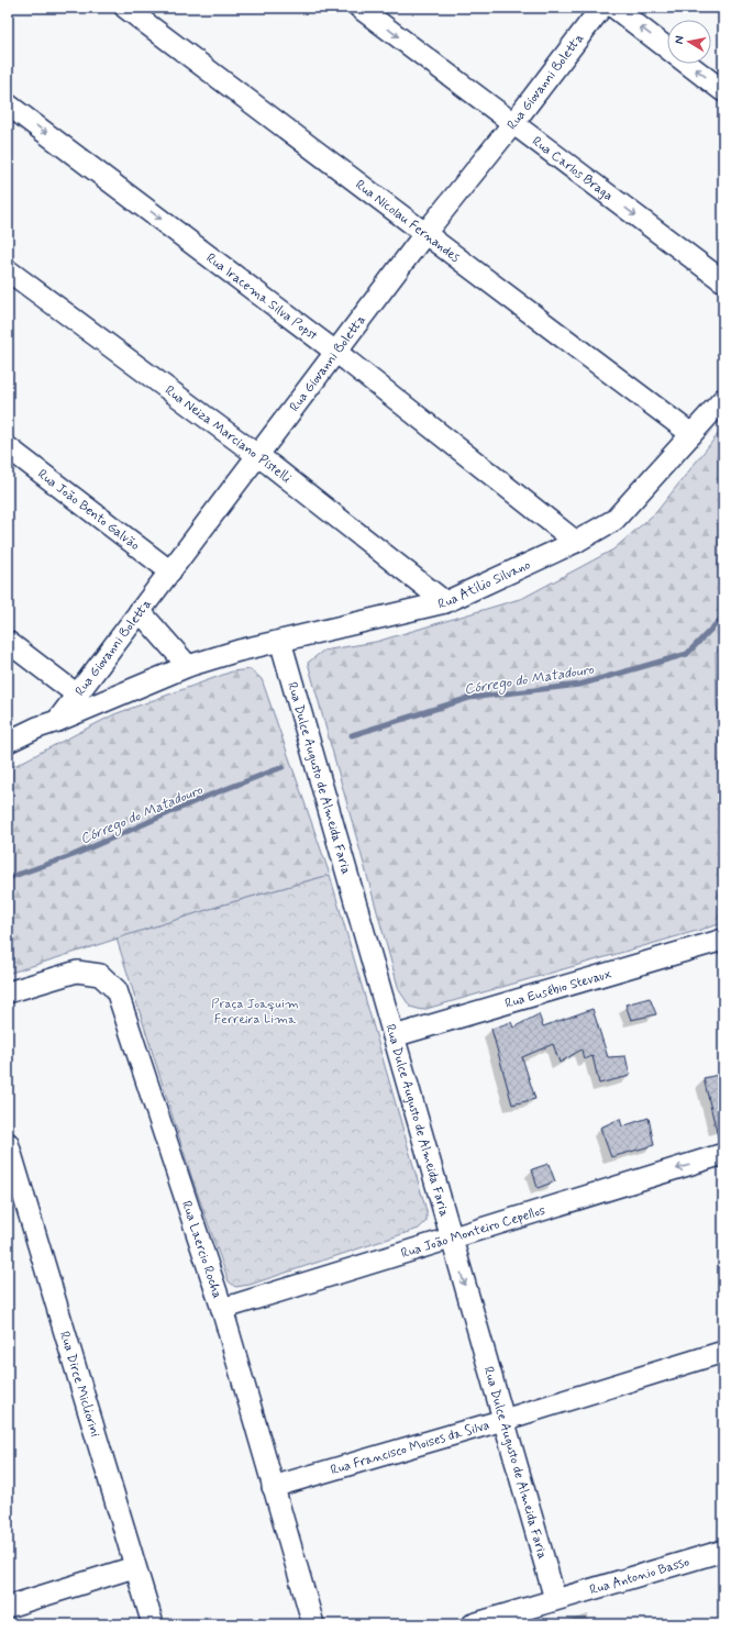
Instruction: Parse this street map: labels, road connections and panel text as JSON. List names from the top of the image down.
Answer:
{
  "streets": {
    "street": [
      "Rua Giovanni Boletta",
      "Rua Carlos Braga",
      "Rua Nicolau Fernandes",
      "Rua Iracema Silva Popst",
      "Rua Neiza Marciano Pistelli",
      "Rua João Bento Galvão",
      "Rua Atílio Silvano",
      "Rua Dulce Augusto de Almeida Faria",
      "Rua Eusébio Stevaux",
      "Rua João Monteiro Cepellos",
      "Rua Laercio Rocha",
      "Rua Dirce Micliorini",
      "Rua Francisco Moises da Silva",
      "Rua Antonio Basso"
    ]
  },
  "crossings": [
    ["Rua Giovanni Boletta", "Rua Carlos Braga"],
    ["Rua Giovanni Boletta", "Rua Nicolau Fernandes"],
    ["Rua Giovanni Boletta", "Rua Iracema Silva Popst"],
    ["Rua Giovanni Boletta", "Rua Neiza Marciano Pistelli"],
    ["Rua Giovanni Boletta", "Rua João Bento Galvão"],
    ["Rua Giovanni Boletta", "Rua Atílio Silvano"],
    ["Rua Nicolau Fernandes", "Rua Atílio Silvano"],
    ["Rua Iracema Silva Popst", "Rua Atílio Silvano"],
    ["Rua Neiza Marciano Pistelli", "Rua Atílio Silvano"],
    ["Rua Atílio Silvano", "Rua Dulce Augusto de Almeida Faria"],
    ["Rua Dulce Augusto de Almeida Faria", "Rua Eusébio Stevaux"],
    ["Rua Dulce Augusto de Almeida Faria", "Rua João Monteiro Cepellos"],
    ["Rua Dulce Augusto de Almeida Faria", "Rua Francisco Moises da Silva"],
    ["Rua Dulce Augusto de Almeida Faria", "Rua Antonio Basso"],
    ["Rua João Monteiro Cepellos", "Rua Laercio Rocha"],
    ["Rua Laercio Rocha", "Rua Francisco Moises da Silva"]
  ],
  "one_way": ["Rua Carlos Braga", "Rua Iracema Silva Popst", "Rua João Monteiro Cepellos"],
  "water": ["Córrego do Matadouro"],
  "parks": ["Praça Joaquim Ferreira Lima"],
  "north": "left"
}
